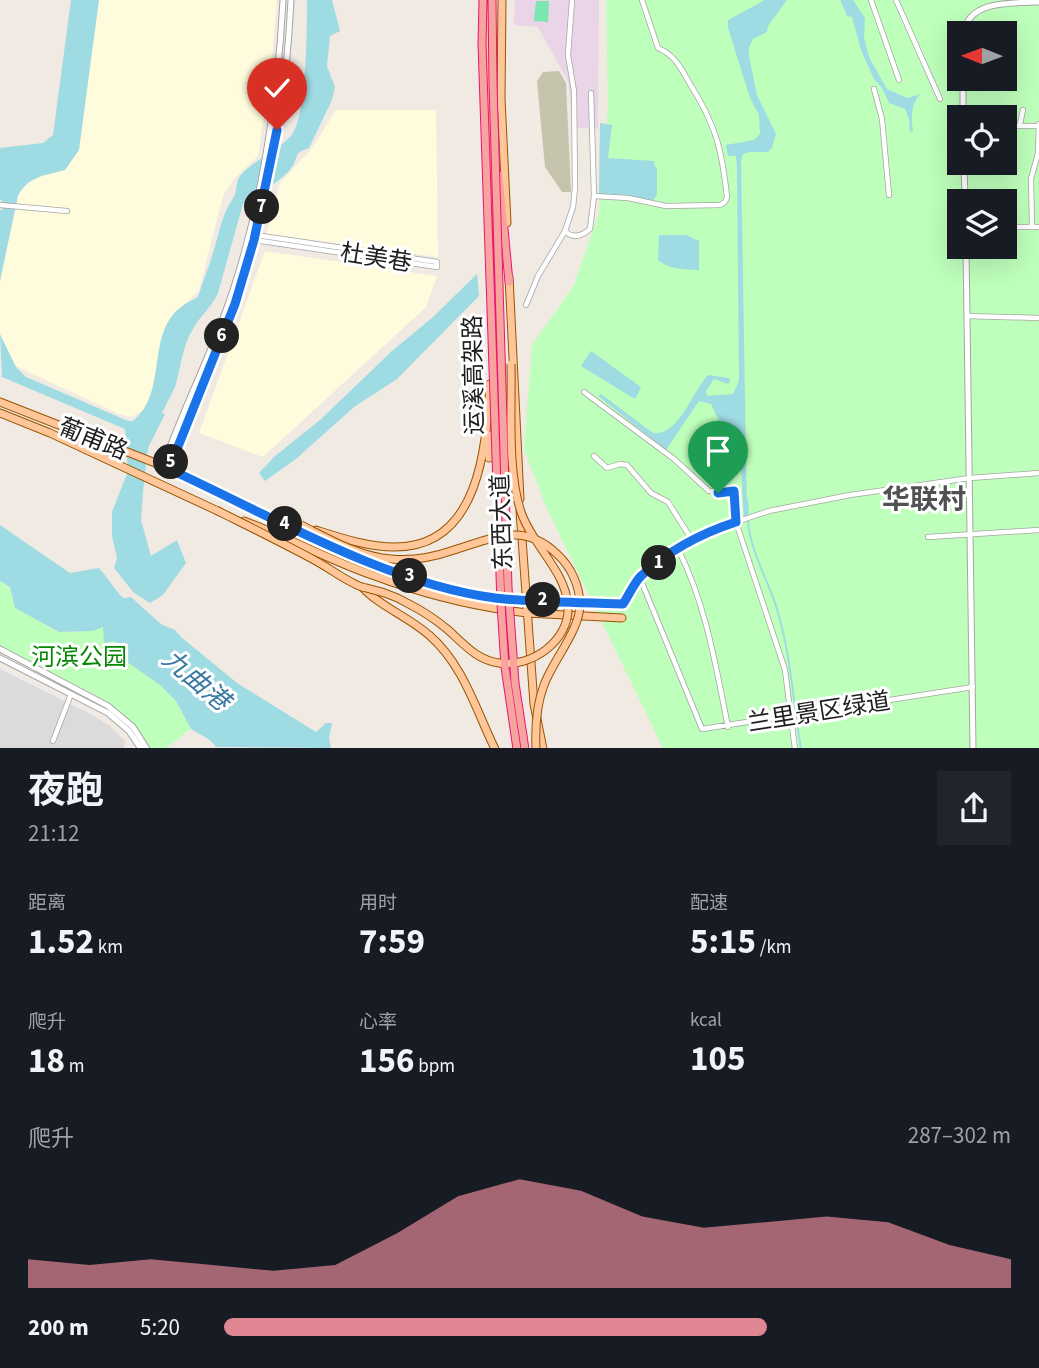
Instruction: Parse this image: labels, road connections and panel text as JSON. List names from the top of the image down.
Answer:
{
  "streets": {
    "highway": ["运溪高架路"],
    "main road": ["葡甫路", "东西大道"],
    "street": ["杜美巷", "兰里景区绿道"]
  },
  "crossings": [
    ["运溪高架路", "东西大道"],
    ["葡甫路", "东西大道"]
  ],
  "districts": ["华联村"],
  "water": ["九曲港"],
  "parks": ["河滨公园"],
  "north": "left",
  "page": {
    "pins": [
      "7",
      "6",
      "5",
      "4",
      "1",
      "3",
      "2"
    ],
    "heading": ["夜跑", "21:12"],
    "stats": [
      ["距离", "1.52 km"],
      ["用时", "7:59"],
      ["配速", "5:15 /km"],
      ["爬升", "18 m"],
      ["心率", "156 bpm"],
      ["kcal", "105"]
    ],
    "chart": ["爬升", "287–302 m"],
    "list": [
      {
        "name": "200 m",
        "note": "5:20"
      }
    ]
  }
}
